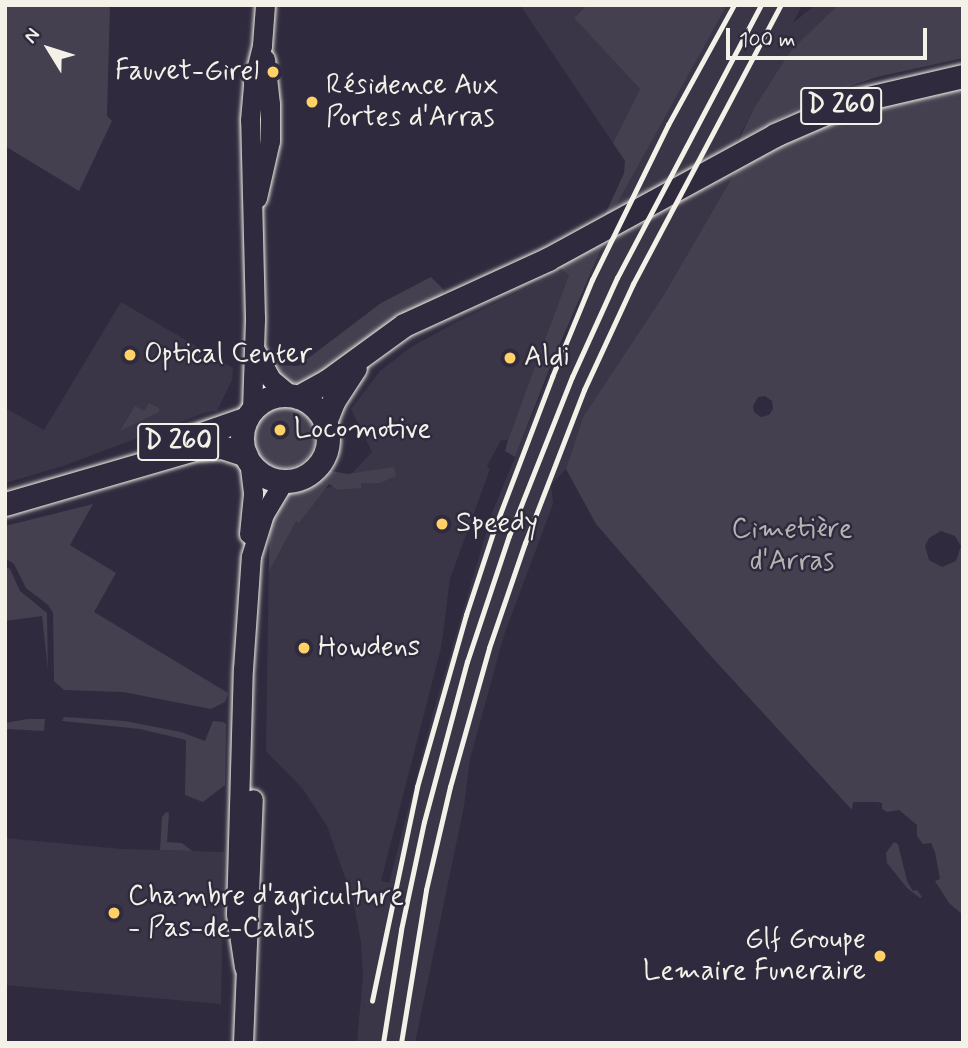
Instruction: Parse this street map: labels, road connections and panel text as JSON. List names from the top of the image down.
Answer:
{
  "streets": {
    "main road": ["D 260"]
  },
  "parks": ["Cimetière d'Arras"],
  "places": [
    "Fauvet-Girel",
    "Résidence Aux Portes d'Arras",
    "Optical Center",
    "Aldi",
    "Locomotive",
    "Speedy",
    "Howdens",
    "Chambre d'agriculture - Pas-de-Calais",
    "Glf Groupe Lemaire Funeraire"
  ],
  "scale_bar": "100 m",
  "north": "top left"
}
